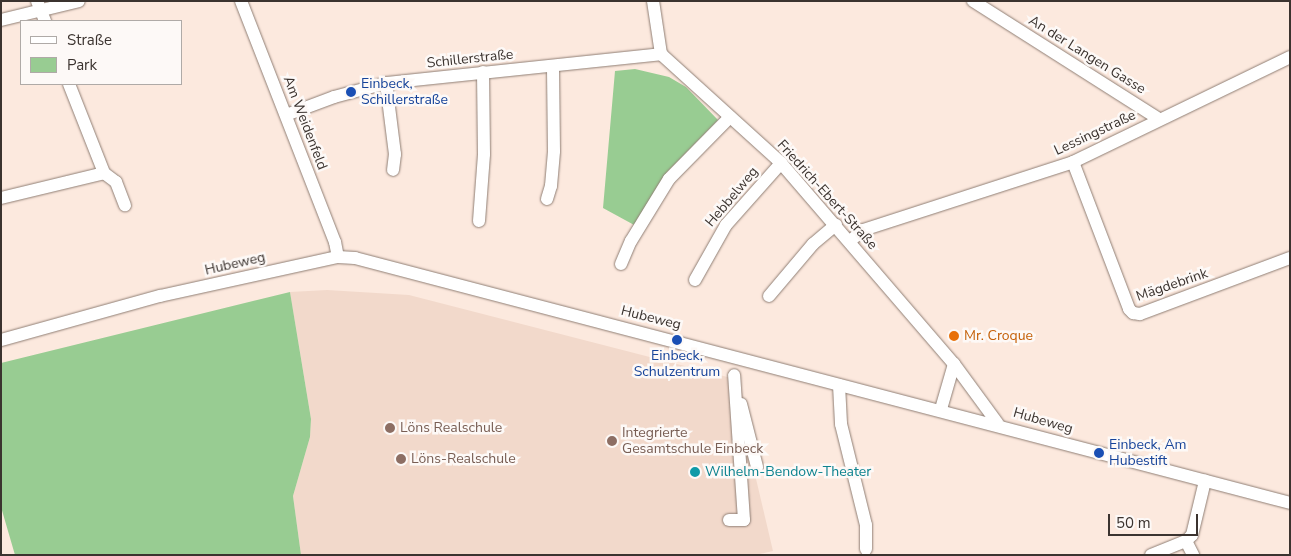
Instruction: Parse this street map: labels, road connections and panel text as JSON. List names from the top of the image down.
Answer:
{
  "streets": {
    "street": [
      "An der Langen Gasse",
      "Schillerstraße",
      "Am Weidenfeld",
      "Lessingstraße",
      "Friedrich-Ebert-Straße",
      "Hebbelweg",
      "Hubeweg",
      "Mägdebrink"
    ]
  },
  "crossings": [
    ["An der Langen Gasse", "Lessingstraße"],
    ["Schillerstraße", "Am Weidenfeld"],
    ["Schillerstraße", "Friedrich-Ebert-Straße"],
    ["Am Weidenfeld", "Hubeweg"],
    ["Lessingstraße", "Friedrich-Ebert-Straße"],
    ["Lessingstraße", "Mägdebrink"],
    ["Friedrich-Ebert-Straße", "Hebbelweg"],
    ["Friedrich-Ebert-Straße", "Hubeweg"]
  ],
  "places": [
    "Einbeck, Schillerstraße",
    "Mr. Croque",
    "Einbeck, Schulzentrum",
    "Löns Realschule",
    "Integrierte Gesamtschule Einbeck",
    "Einbeck, Am Hubestift",
    "Löns-Realschule",
    "Wilhelm-Bendow-Theater"
  ],
  "legend": ["Straße", "Park"],
  "scale_bar": "50 m"
}
